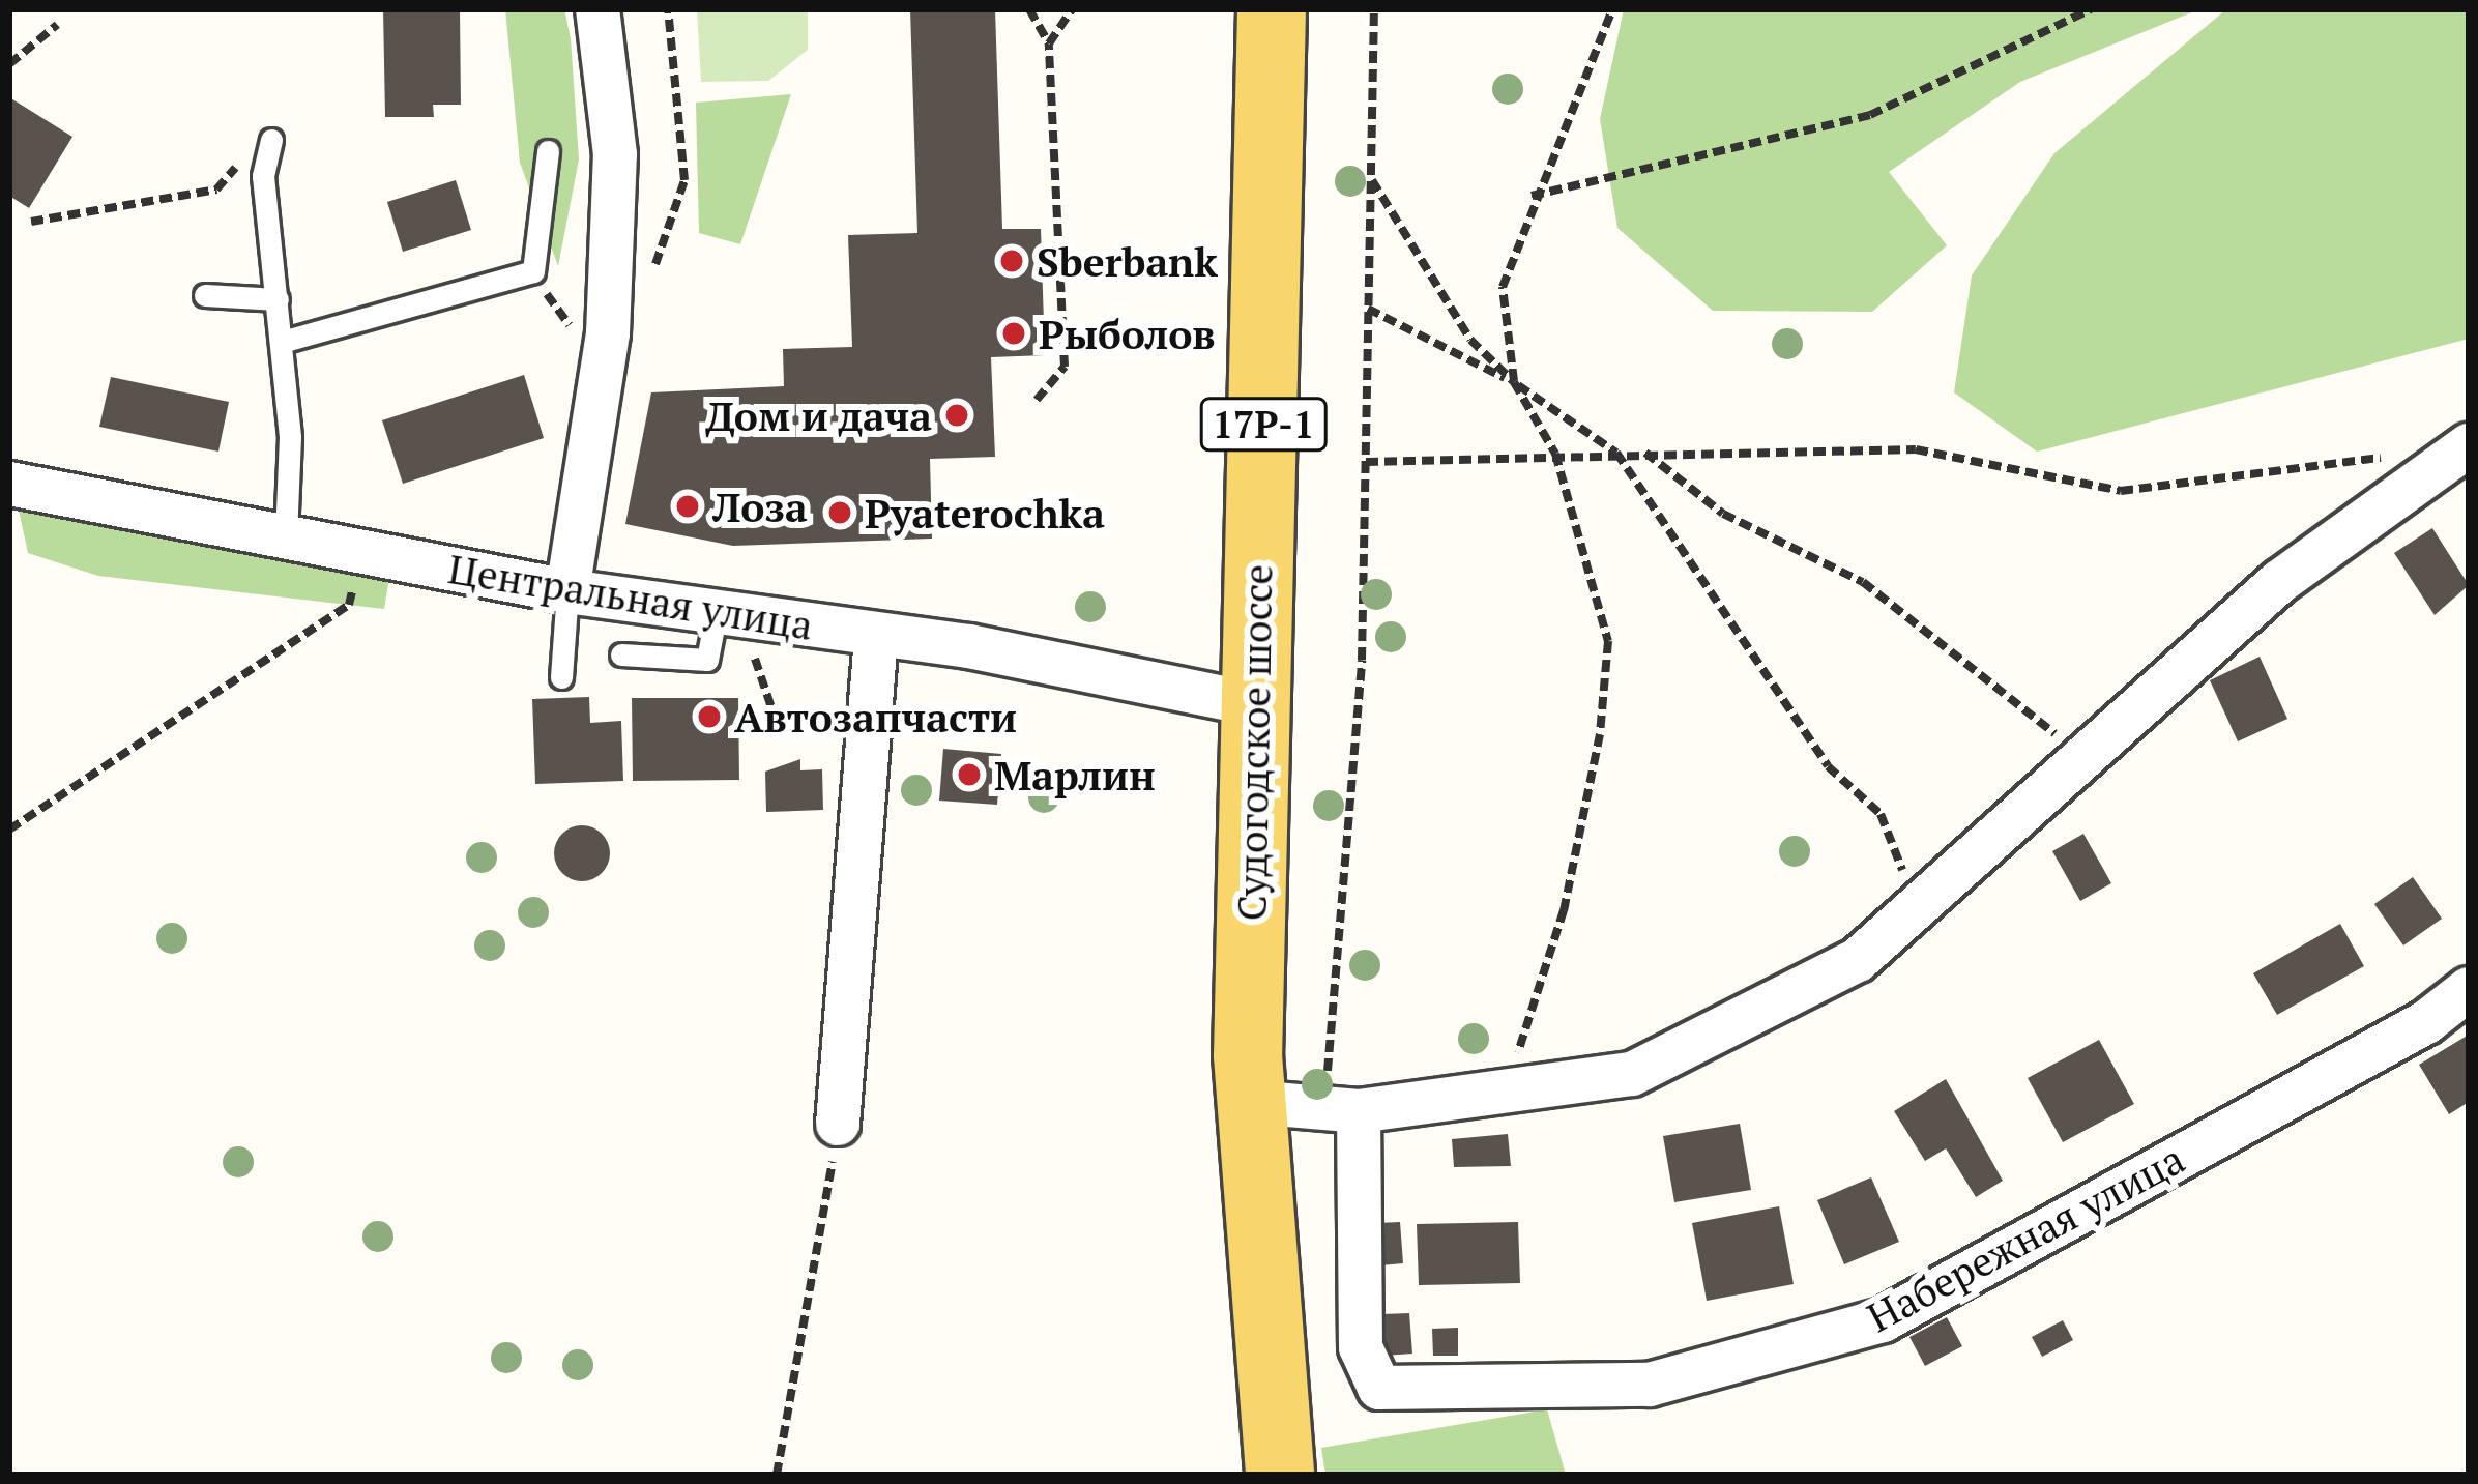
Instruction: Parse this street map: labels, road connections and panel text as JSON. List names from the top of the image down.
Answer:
{
  "streets": {
    "main road": ["17Р-1", "Судогодское шоссе"],
    "street": ["Центральная улица", "Набережная улица"]
  },
  "crossings": [
    ["Центральная улица", "Судогодское шоссе"]
  ],
  "places": [
    "Sberbank",
    "Рыболов",
    "Дом и дача",
    "Лоза",
    "Pyaterochka",
    "Автозапчасти",
    "Марлин"
  ]
}
